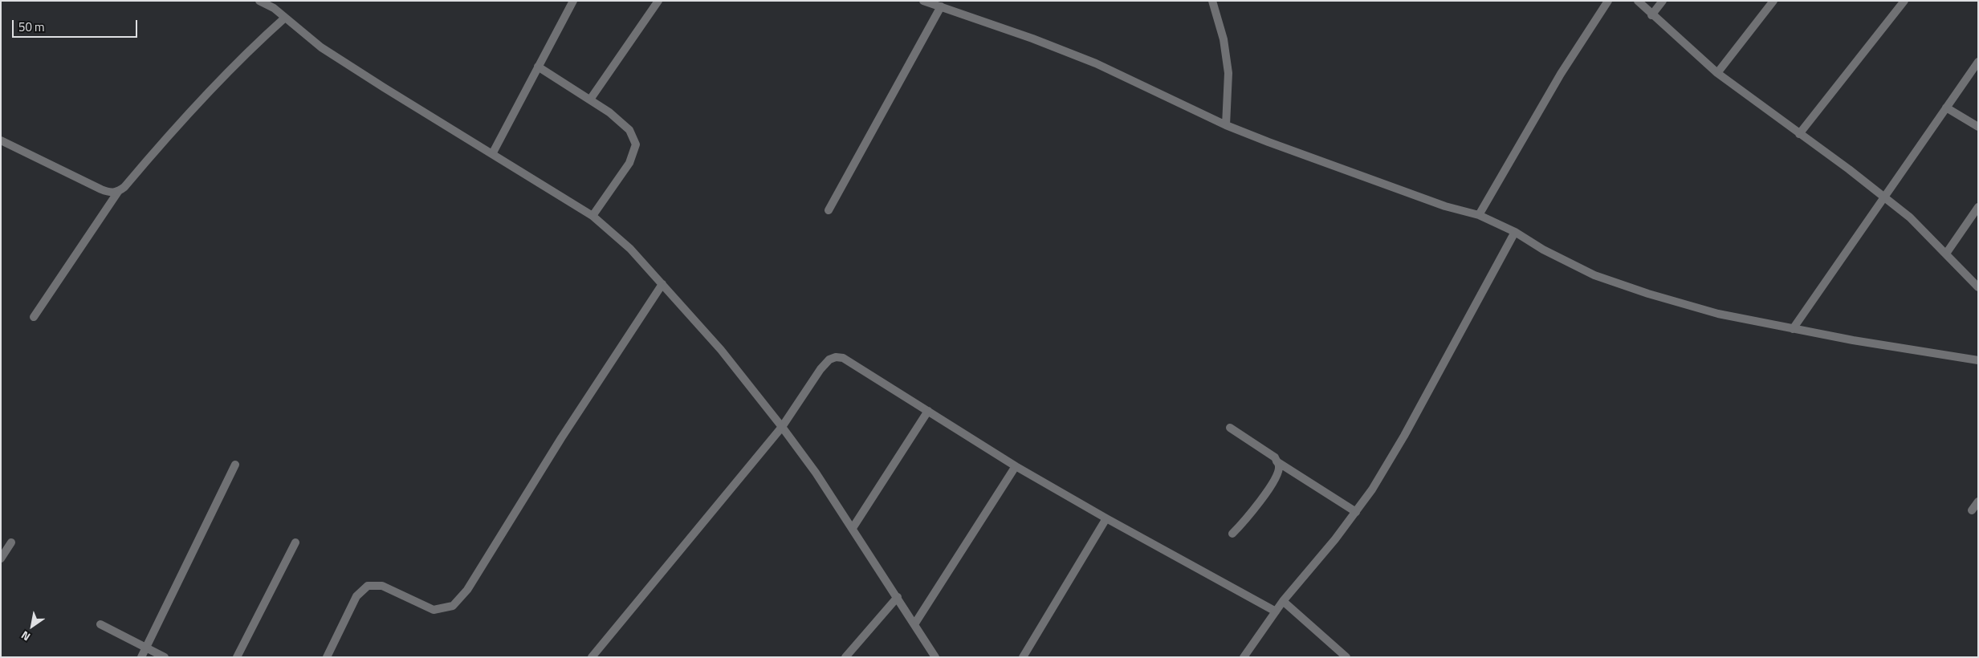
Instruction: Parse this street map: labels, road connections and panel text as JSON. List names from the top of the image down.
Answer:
{
  "scale_bar": "50 m",
  "north": "bottom left"
}
